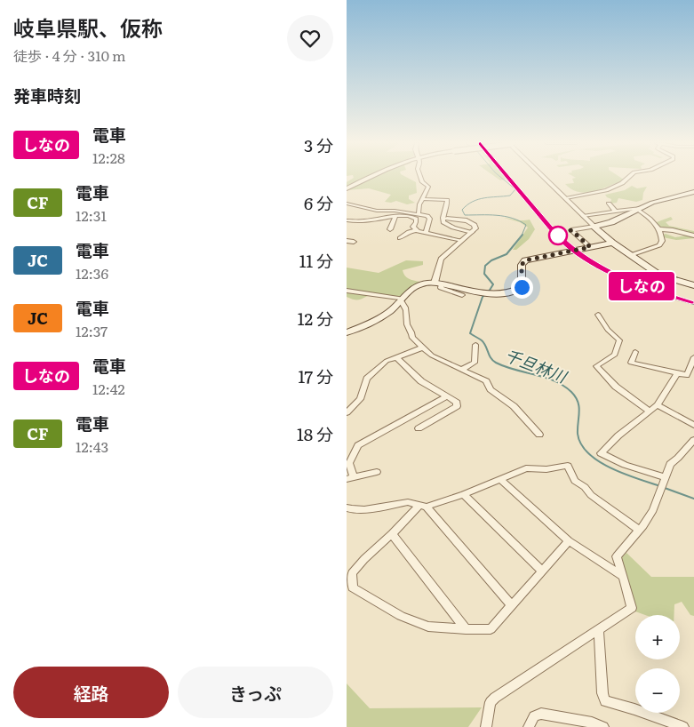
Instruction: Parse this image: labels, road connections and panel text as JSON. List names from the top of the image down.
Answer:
{
  "water": ["千旦林川"],
  "page": {
    "heading": [
      ["岐阜県駅、仮称", "徒歩 · 4 分 · 310 m"],
      "発車時刻"
    ],
    "on_map": "しなの",
    "list": [
      {
        "mark": "しなの",
        "name": "電車",
        "note": "12:28",
        "value": "3 分"
      },
      {
        "mark": "CF",
        "name": "電車",
        "note": "12:31",
        "value": "6 分"
      },
      {
        "mark": "JC",
        "name": "電車",
        "note": "12:36",
        "value": "11 分"
      },
      {
        "mark": "JC",
        "name": "電車",
        "note": "12:37",
        "value": "12 分"
      },
      {
        "mark": "しなの",
        "name": "電車",
        "note": "12:42",
        "value": "17 分"
      },
      {
        "mark": "CF",
        "name": "電車",
        "note": "12:43",
        "value": "18 分"
      }
    ],
    "map_buttons": ["+", "−"],
    "buttons": ["経路", "きっぷ"]
  }
}
